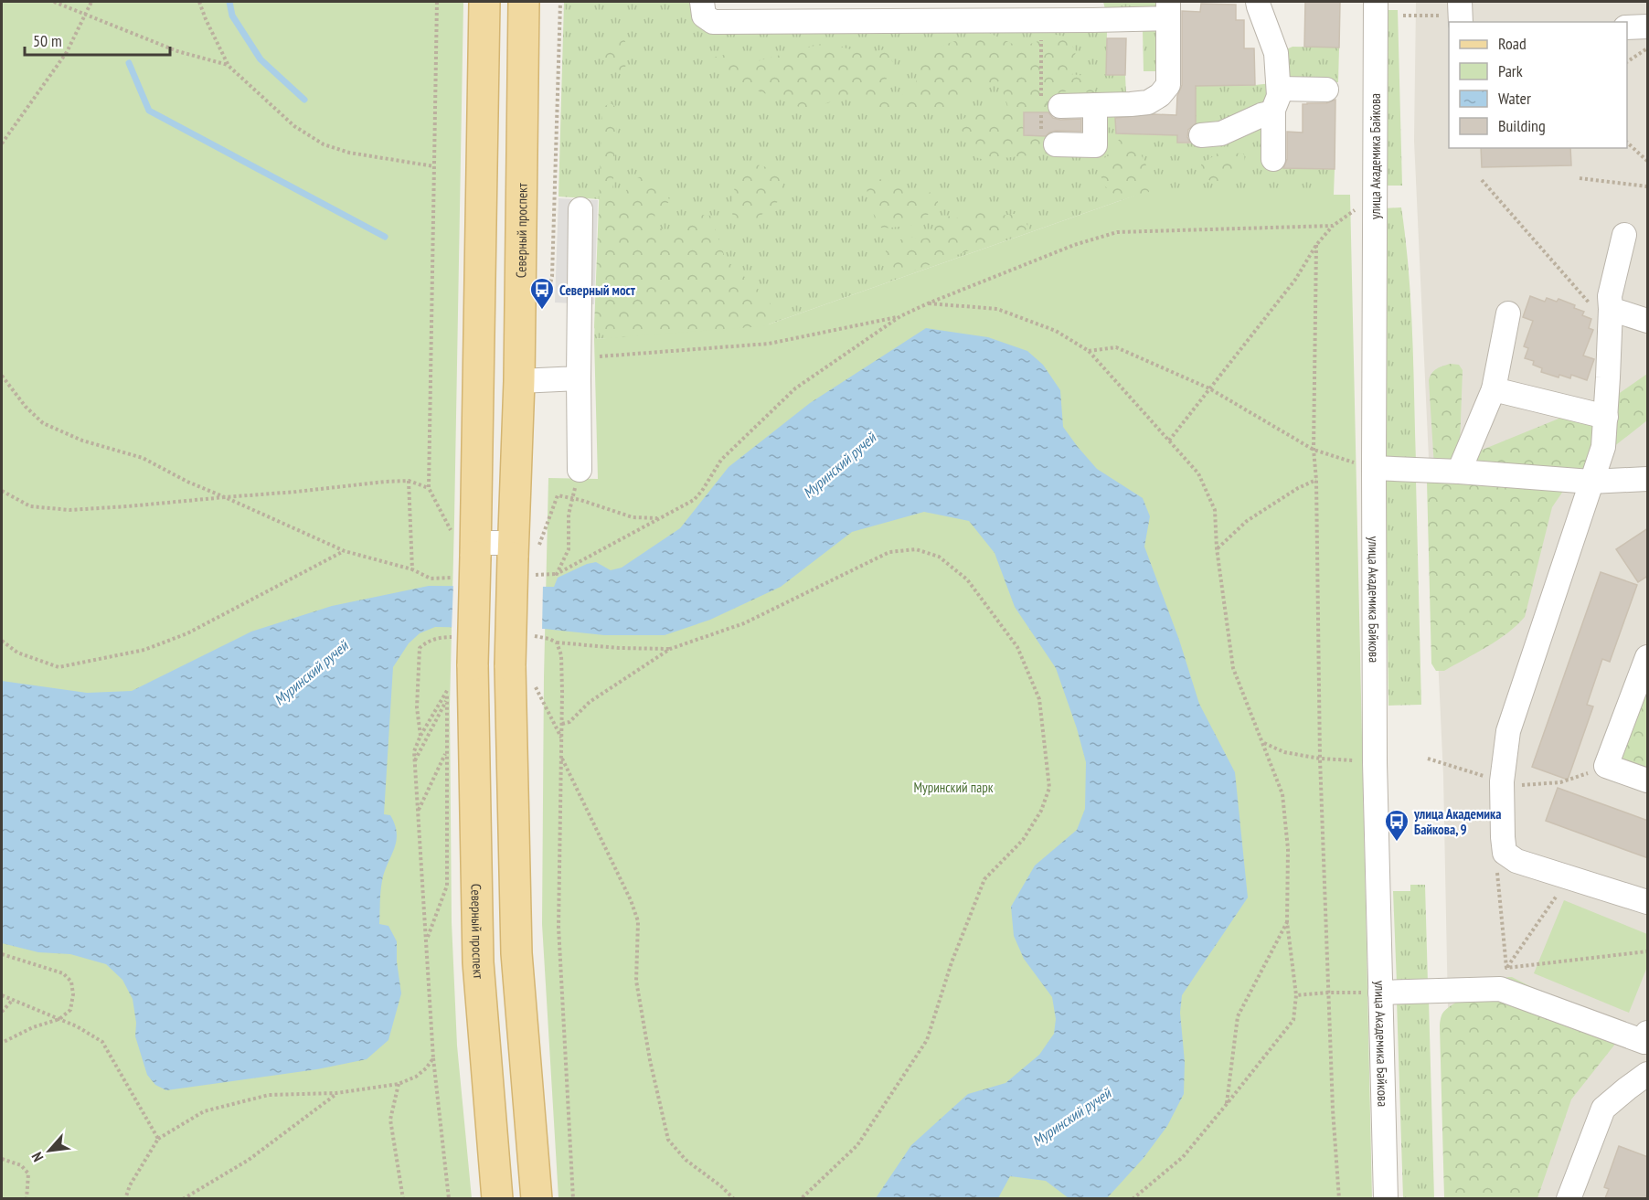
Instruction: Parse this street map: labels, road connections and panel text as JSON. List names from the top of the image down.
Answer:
{
  "streets": {
    "main road": ["Северный проспект"],
    "street": ["улица Академика Байкова"]
  },
  "water": ["Муринский ручей"],
  "parks": ["Муринский парк"],
  "places": {
    "bus stop": ["Северный мост", "улица Академика Байкова, 9"]
  },
  "legend": [
    "Road",
    "Park",
    "Water",
    "Building"
  ],
  "scale_bar": "50 m",
  "north": "bottom left"
}
